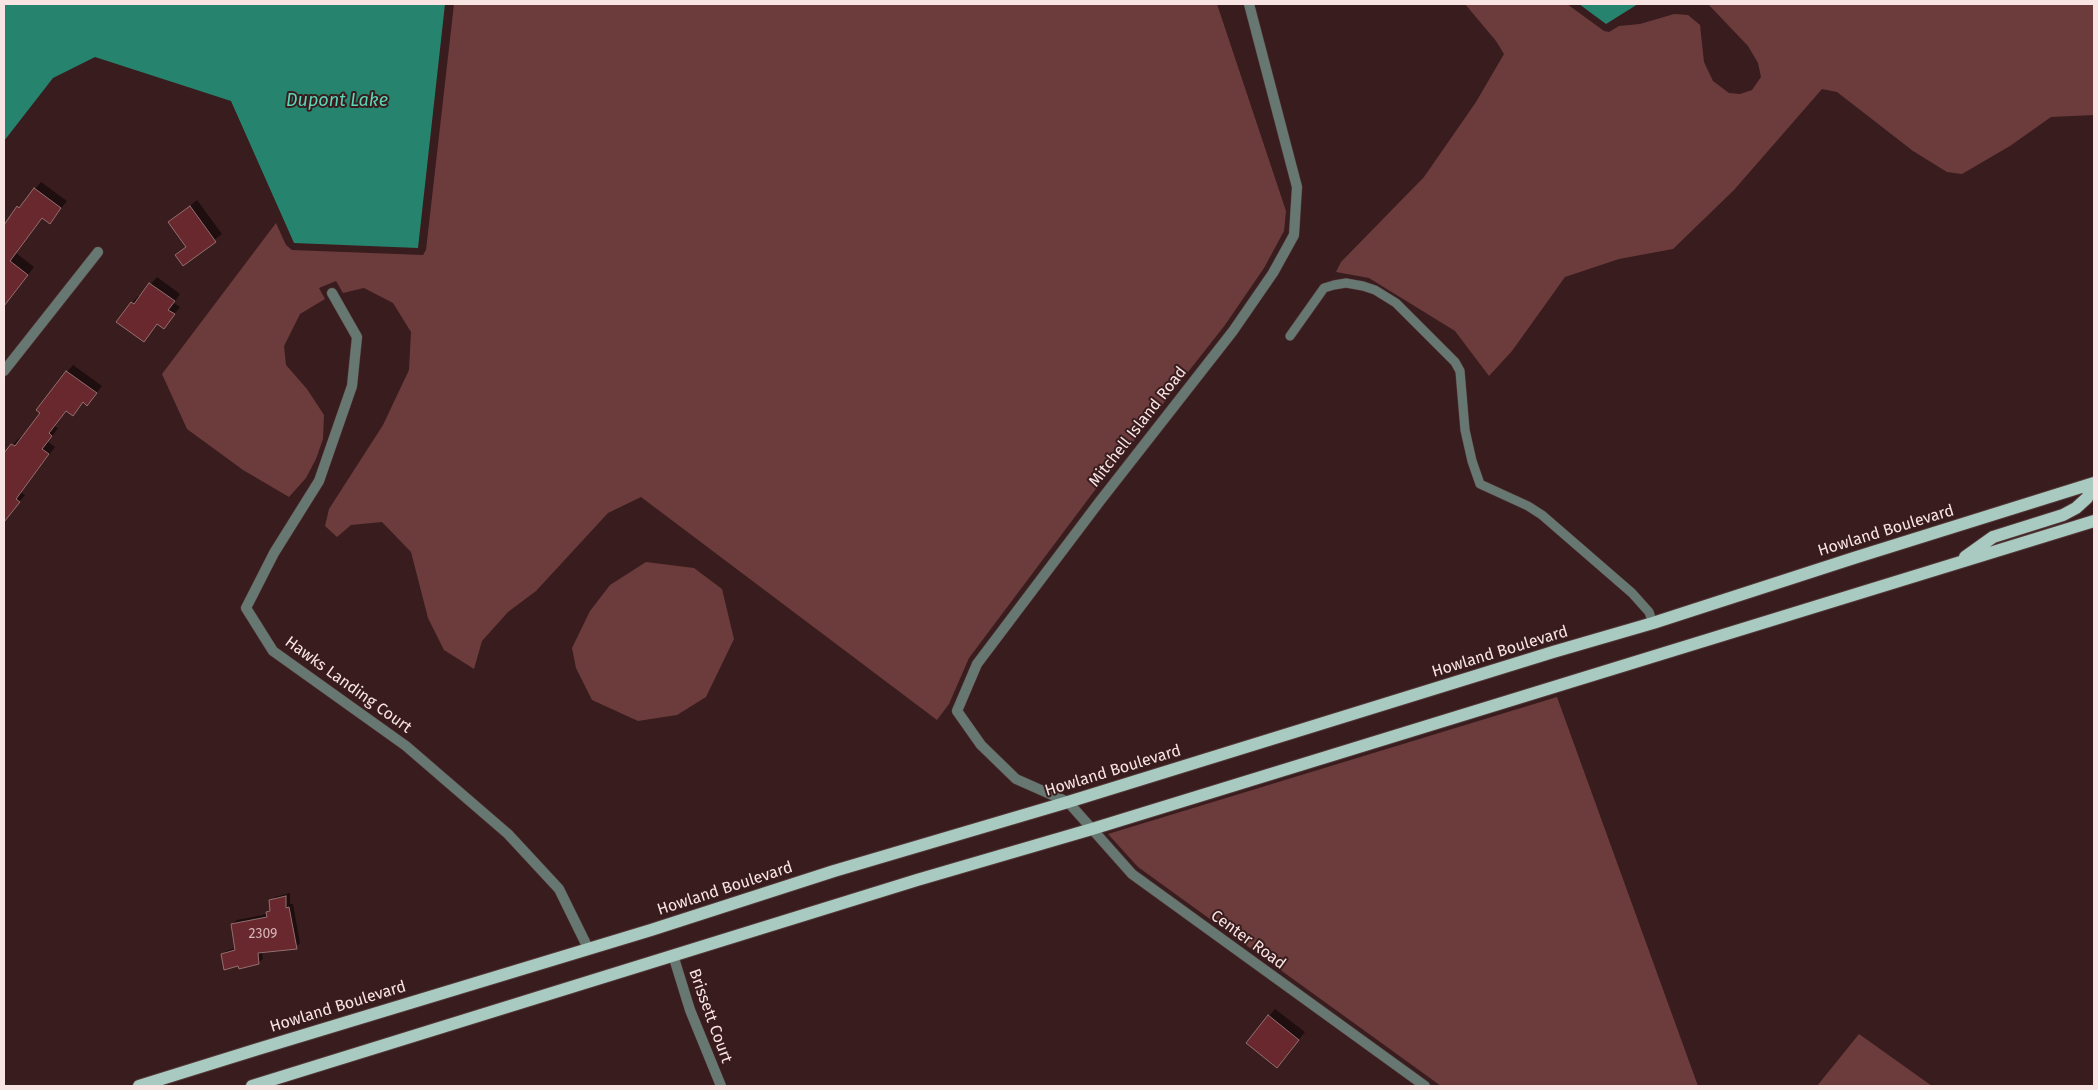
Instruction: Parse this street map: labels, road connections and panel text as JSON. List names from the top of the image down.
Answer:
{
  "streets": {
    "main road": ["Howland Boulevard"],
    "street": [
      "Mitchell Island Road",
      "Hawks Landing Court",
      "Center Road",
      "Brissett Court"
    ]
  },
  "crossings": [
    ["Mitchell Island Road", "Howland Boulevard"],
    ["Mitchell Island Road", "Center Road"],
    ["Howland Boulevard", "Hawks Landing Court"],
    ["Howland Boulevard", "Center Road"]
  ],
  "water": ["Dupont Lake"],
  "house_numbers": ["2309"]
}
